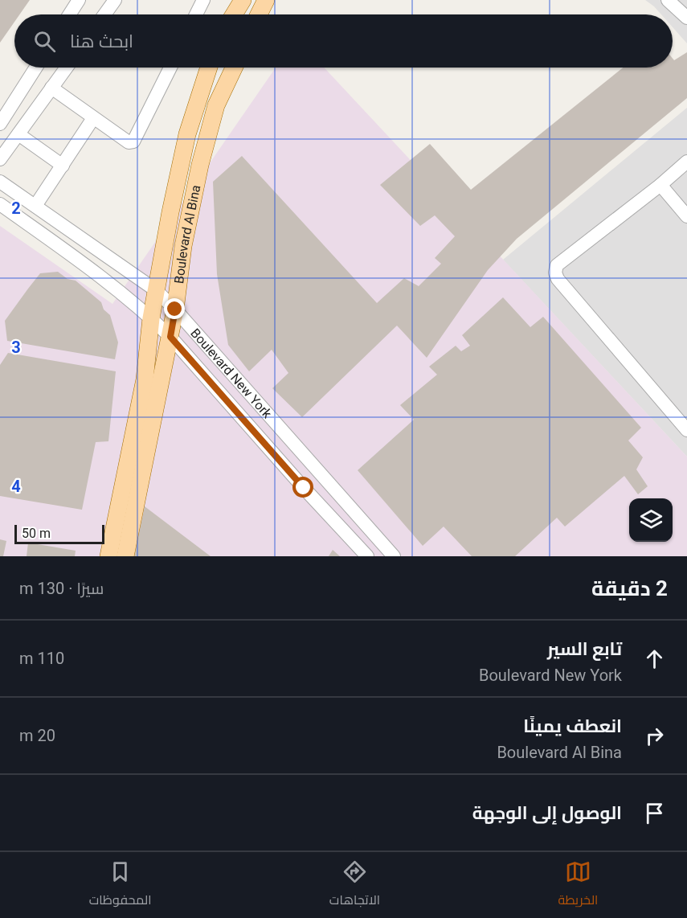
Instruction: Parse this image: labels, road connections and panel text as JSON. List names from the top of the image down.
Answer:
{
  "streets": {
    "main road": ["Boulevard Al Bina"],
    "street": ["Boulevard New York"]
  },
  "crossings": [
    ["Boulevard Al Bina", "Boulevard New York"]
  ],
  "scale_bar": "50 m",
  "page": {
    "search": "ابحث هنا",
    "scale": "50 m",
    "heading": ["2 دقيقة", "سيرًا · 130 m"],
    "list": [
      ["تابع السير", "Boulevard New York", "110 m"],
      ["انعطف يمينًا", "Boulevard Al Bina", "20 m"],
      "الوصول إلى الوجهة"
    ],
    "nav": ["الخريطة", "الاتجاهات", "المحفوظات"]
  },
  "grid": {
    "rows": ["2", "3", "4"]
  }
}
